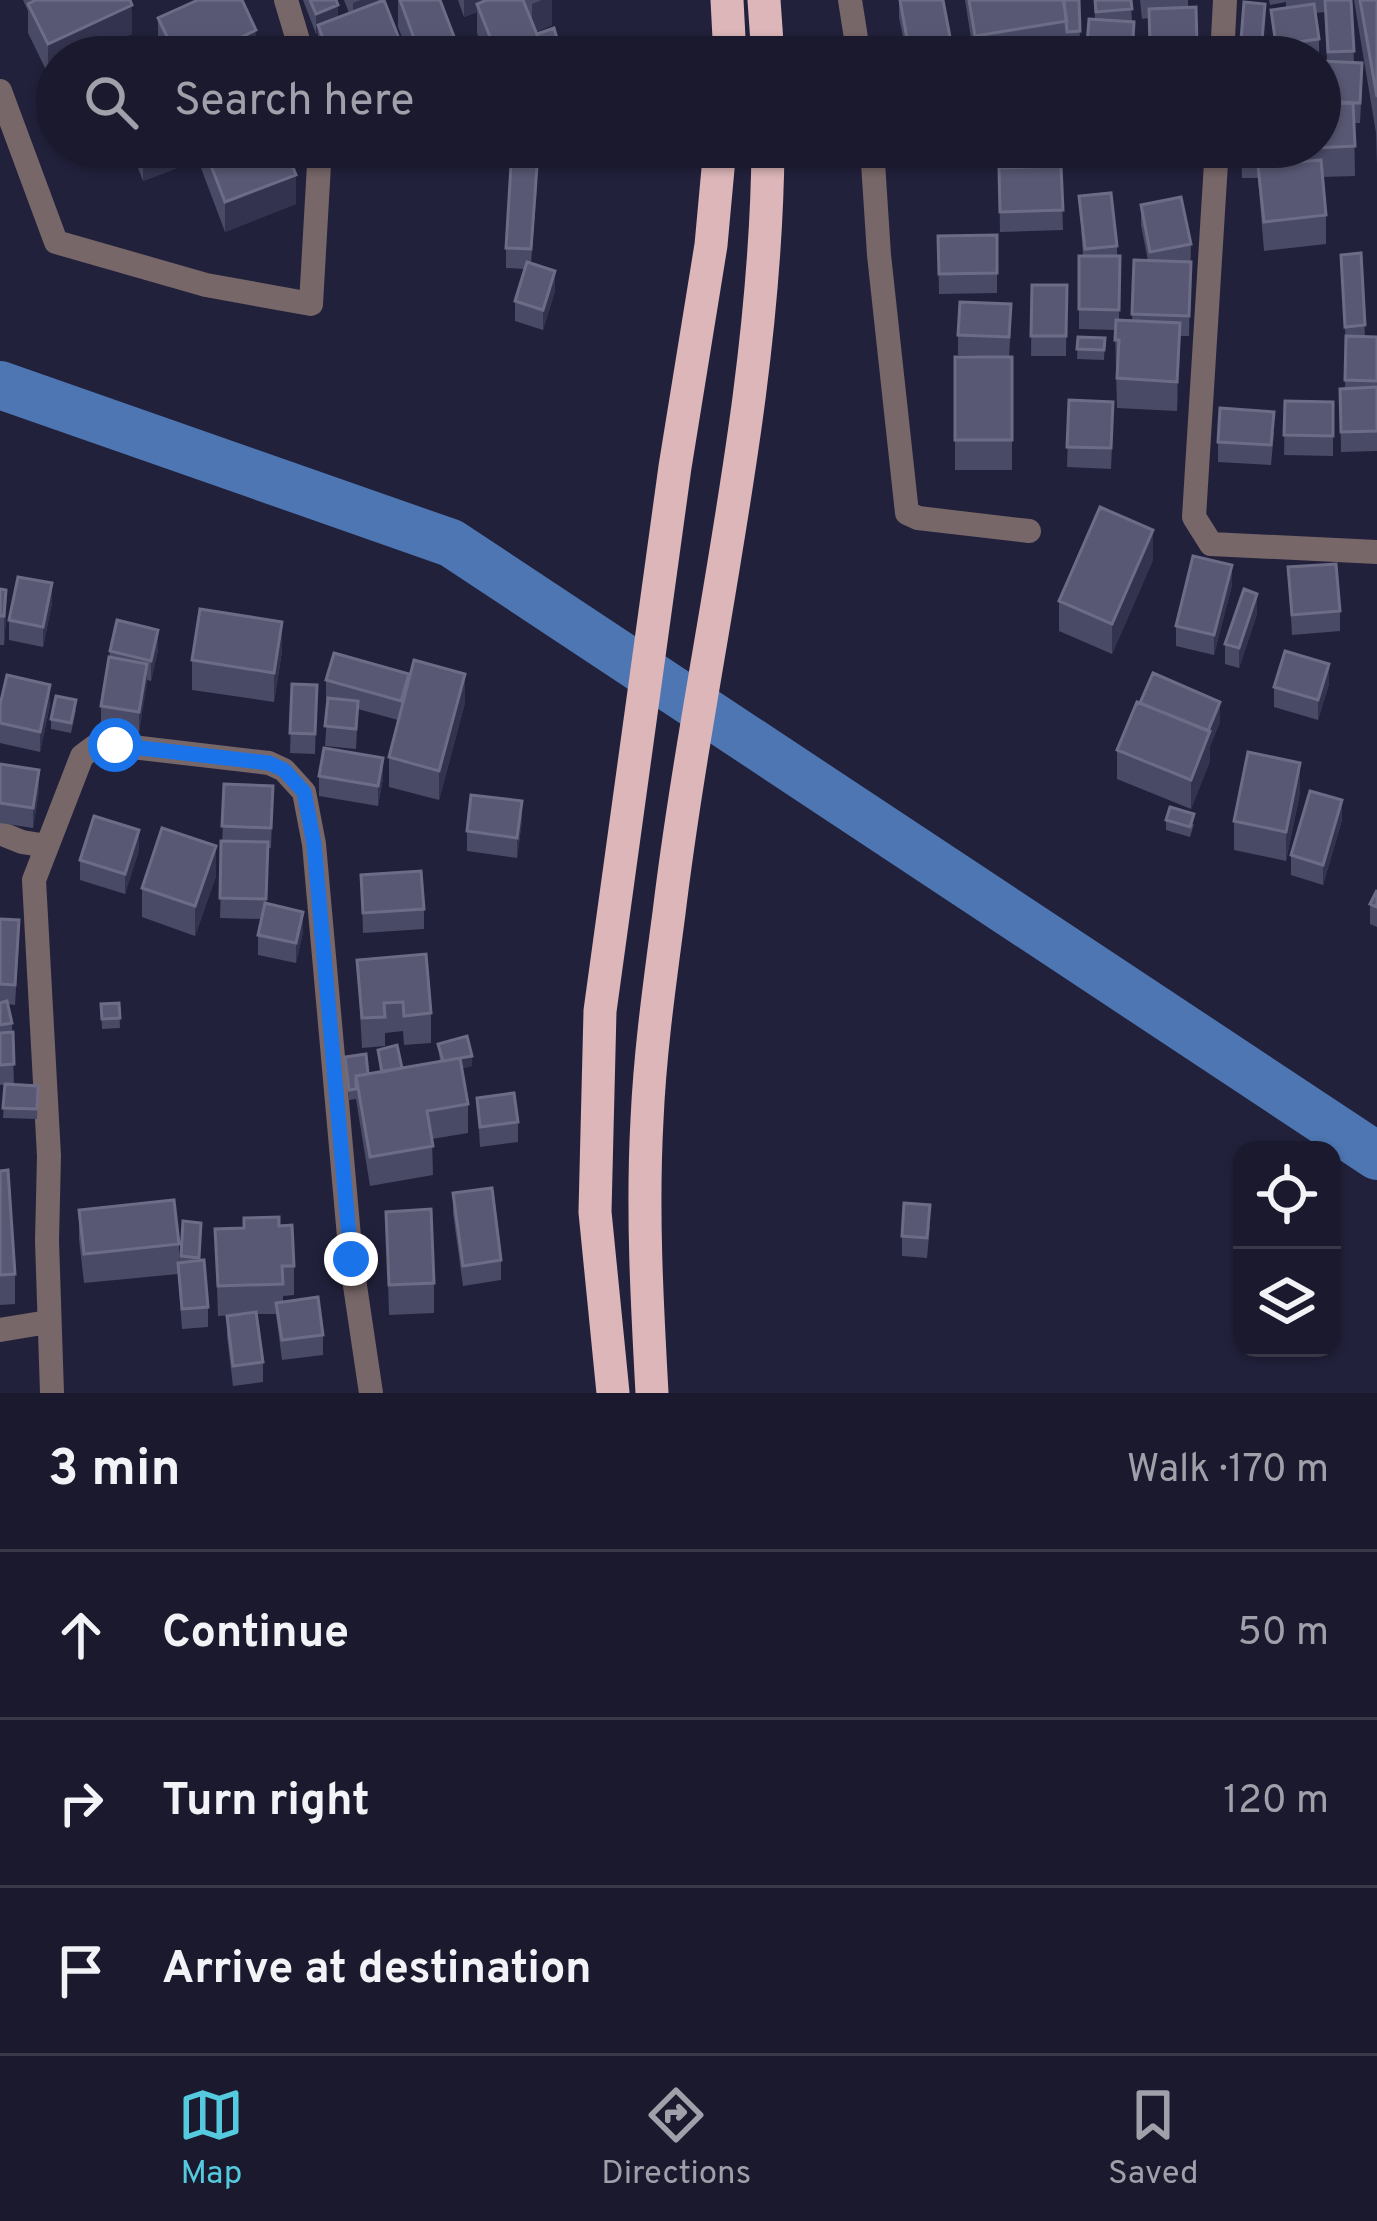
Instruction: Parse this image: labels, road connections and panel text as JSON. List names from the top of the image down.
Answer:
{
  "page": {
    "search": "Search here",
    "heading": ["3 min", "Walk · 170 m"],
    "list": [
      ["Continue", "50 m"],
      ["Turn right", "120 m"],
      "Arrive at destination"
    ],
    "nav": ["Map", "Directions", "Saved"]
  }
}
